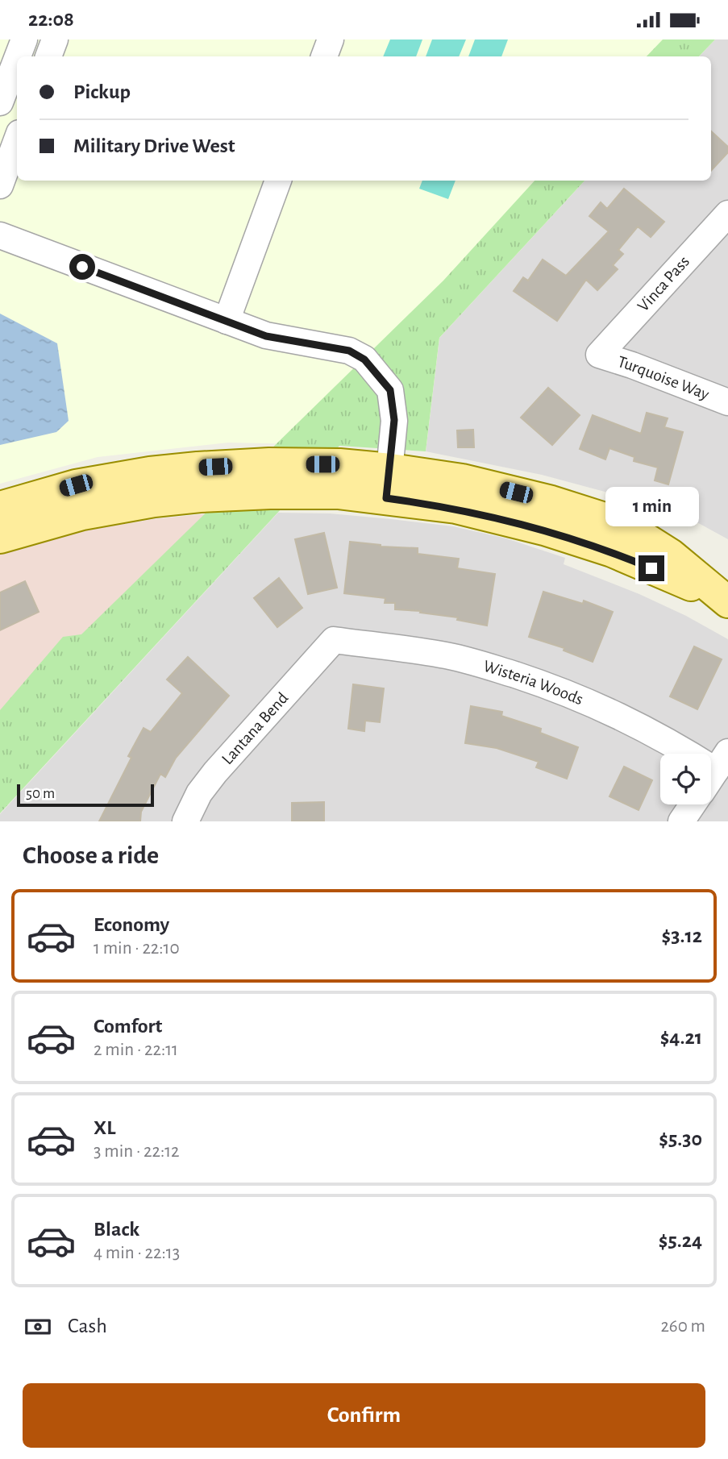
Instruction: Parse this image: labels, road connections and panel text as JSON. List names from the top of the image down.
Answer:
{
  "streets": {
    "street": [
      "Vinca Pass",
      "Turquoise Way",
      "Wisteria Woods",
      "Lantana Bend"
    ]
  },
  "crossings": [
    ["Vinca Pass", "Turquoise Way"],
    ["Wisteria Woods", "Lantana Bend"]
  ],
  "scale_bar": "50 m",
  "page": {
    "status": "22:08",
    "banner": ["Pickup", "Military Drive West"],
    "bubble": "1 min",
    "scale": "50 m",
    "heading": "Choose a ride",
    "list": [
      {
        "name": "Economy",
        "note": "1 min · 22:10",
        "value": "$3.12"
      },
      {
        "name": "Comfort",
        "note": "2 min · 22:11",
        "value": "$4.21"
      },
      {
        "name": "XL",
        "note": "3 min · 22:12",
        "value": "$5.30"
      },
      {
        "name": "Black",
        "note": "4 min · 22:13",
        "value": "$5.24"
      }
    ],
    "pay": ["Cash", "260 m"],
    "buttons": "Confirm"
  }
}
